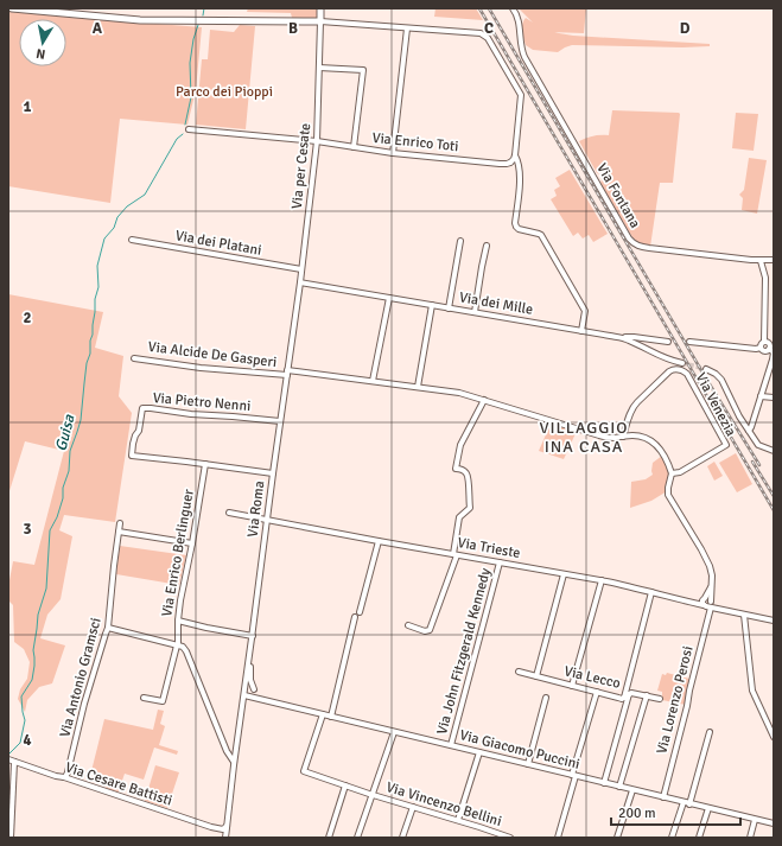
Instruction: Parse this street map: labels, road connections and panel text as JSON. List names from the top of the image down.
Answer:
{
  "streets": {
    "street": [
      "Via Enrico Toti",
      "Via per Cesate",
      "Via Fontana",
      "Via dei Platani",
      "Via dei Mille",
      "Via Alcide De Gasperi",
      "Via Pietro Nenni",
      "Via Venezia",
      "Via Roma",
      "Via Trieste",
      "Via Enrico Berlinguer",
      "Via John Fitzgerald Kennedy",
      "Via Antonio Gramsci",
      "Via Lecco",
      "Via Lorenzo Perosi",
      "Via Giacomo Puccini",
      "Via Cesare Battisti",
      "Via Vincenzo Bellini"
    ]
  },
  "crossings": [
    ["Via Enrico Toti", "Via per Cesate"],
    ["Via per Cesate", "Via dei Platani"],
    ["Via per Cesate", "Via dei Mille"],
    ["Via per Cesate", "Via Roma"],
    ["Via Alcide De Gasperi", "Via Venezia"],
    ["Via Alcide De Gasperi", "Via Roma"],
    ["Via Pietro Nenni", "Via Roma"],
    ["Via Pietro Nenni", "Via Enrico Berlinguer"],
    ["Via Venezia", "Via Lorenzo Perosi"],
    ["Via Roma", "Via Trieste"],
    ["Via Roma", "Via Giacomo Puccini"],
    ["Via Roma", "Via Cesare Battisti"],
    ["Via Trieste", "Via John Fitzgerald Kennedy"],
    ["Via Trieste", "Via Lorenzo Perosi"],
    ["Via John Fitzgerald Kennedy", "Via Giacomo Puccini"],
    ["Via Antonio Gramsci", "Via Cesare Battisti"],
    ["Via Lorenzo Perosi", "Via Giacomo Puccini"],
    ["Via Giacomo Puccini", "Via Vincenzo Bellini"]
  ],
  "districts": ["VILLAGGIO INA CASA"],
  "water": ["Guisa"],
  "parks": ["Parco dei Pioppi"],
  "scale_bar": "200 m",
  "north": "bottom",
  "grid": {
    "columns": [
      "A",
      "B",
      "C",
      "D"
    ],
    "rows": [
      "1",
      "2",
      "3",
      "4"
    ]
  }
}
